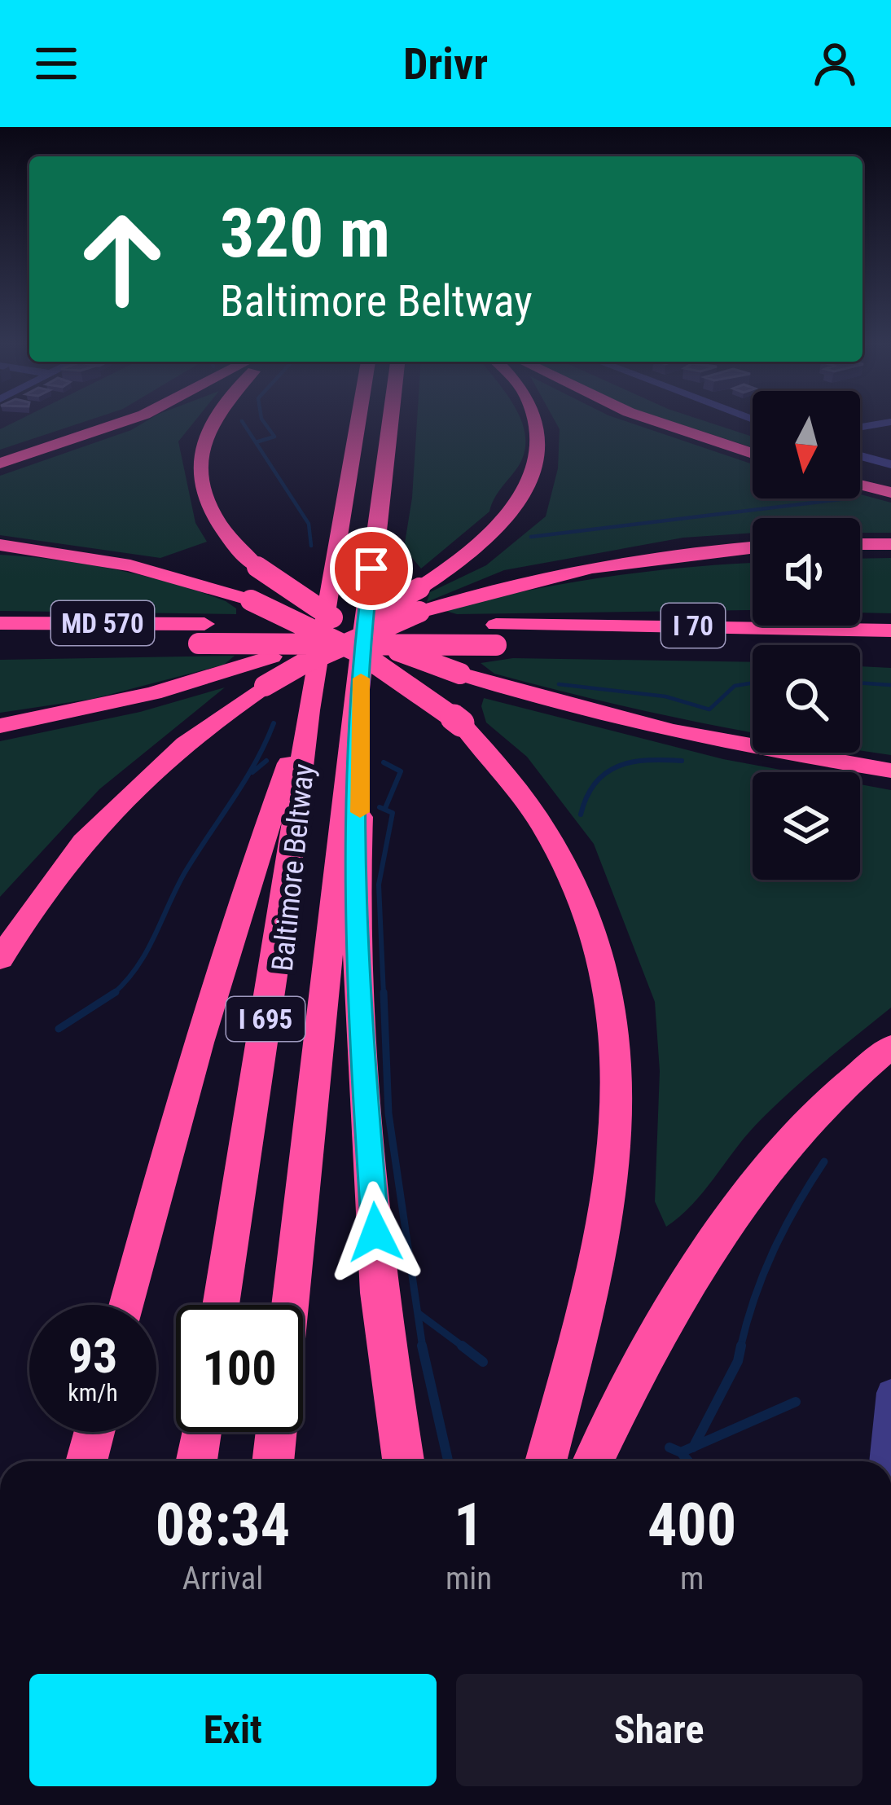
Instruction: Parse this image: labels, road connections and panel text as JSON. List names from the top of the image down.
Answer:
{
  "streets": {
    "highway": [
      "MD 570",
      "I 70",
      "Baltimore Beltway",
      "I 695"
    ]
  },
  "crossings": [
    ["MD 570", "I 70"]
  ],
  "north": "bottom",
  "page": {
    "header": "Drivr",
    "turn": ["320 m", "Baltimore Beltway"],
    "speed": "93 km/h",
    "limit": "100",
    "eta": [
      "08:34",
      "Arrival",
      "1",
      "min",
      "400",
      "m"
    ],
    "buttons": ["Exit", "Share"]
  }
}
